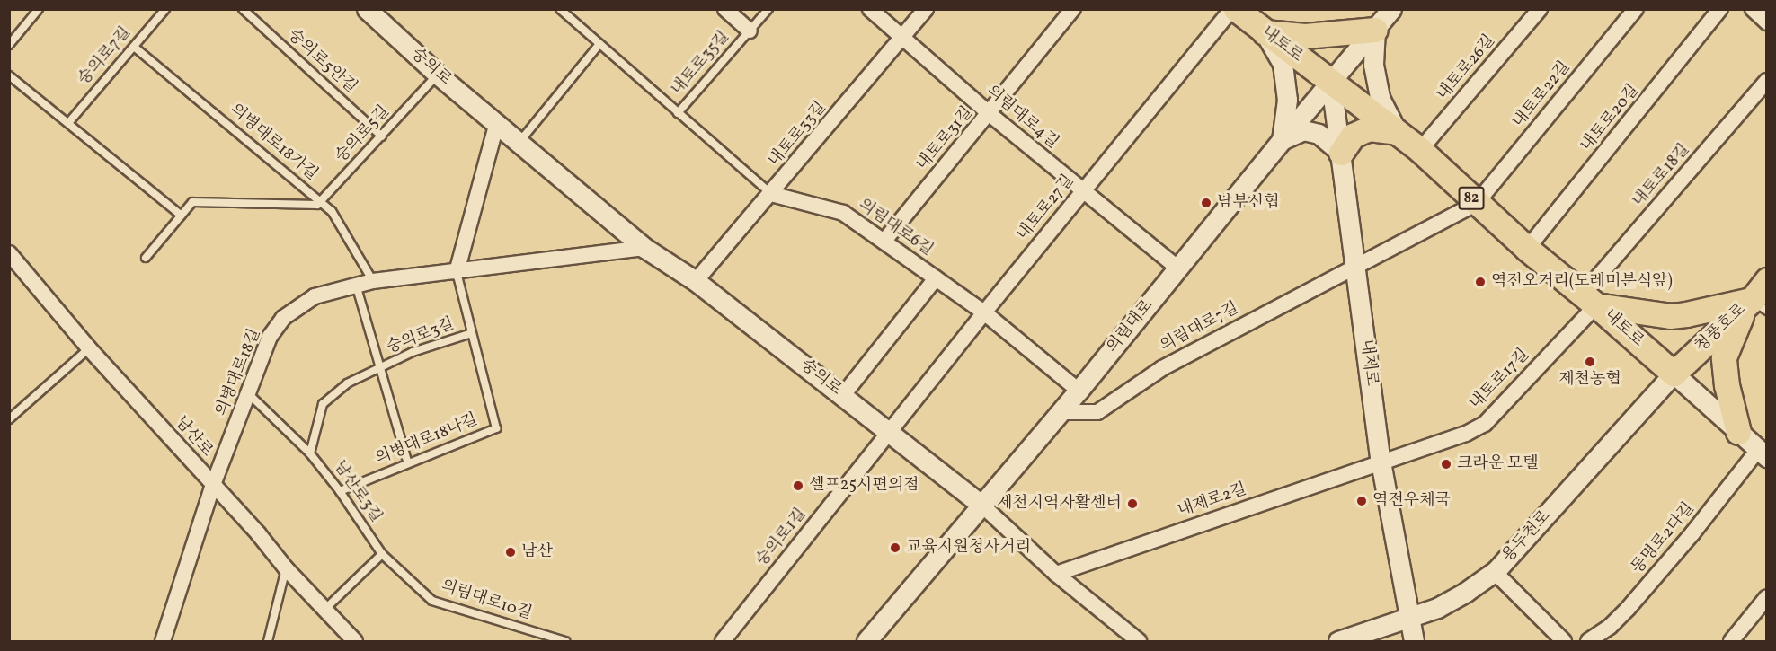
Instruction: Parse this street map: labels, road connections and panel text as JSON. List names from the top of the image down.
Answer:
{
  "streets": {
    "main road": ["내토로", "82", "청풍호로"],
    "street": [
      "숭의로",
      "내토로26길",
      "내토로22길",
      "의림대로4길",
      "내토로20길",
      "내토로33길",
      "내토로31길",
      "내토로18길",
      "내토로27길",
      "의림대로6길",
      "의림대로",
      "의림대로7길",
      "내제로",
      "의병대로18길",
      "내토로17길",
      "남산로",
      "내제로2길",
      "용두천로",
      "숭의로1길",
      "동명로2다길"
    ],
    "lane": [
      "숭의로7길",
      "숭의로5안길",
      "내토로35길",
      "숭의로5길",
      "의병대로18가길",
      "숭의로3길",
      "의병대로18나길",
      "남산로3길",
      "의림대로10길"
    ]
  },
  "crossings": [
    ["내토로", "내토로26길"],
    ["내토로", "내토로22길"],
    ["내토로", "내토로20길"],
    ["내토로", "내토로18길"],
    ["내토로", "내토로27길"],
    ["내토로", "의림대로"],
    ["내토로", "청풍호로"],
    ["내토로", "내제로"],
    ["내토로", "내토로17길"],
    ["내토로", "용두천로"],
    ["내토로", "동명로2다길"],
    ["숭의로7길", "의병대로18가길"],
    ["숭의로5안길", "숭의로5길"],
    ["내토로35길", "의림대로6길"],
    ["숭의로", "숭의로5길"],
    ["숭의로", "내토로33길"],
    ["숭의로", "내토로27길"],
    ["숭의로", "의림대로"],
    ["숭의로", "의병대로18길"],
    ["숭의로", "내제로2길"],
    ["숭의로", "숭의로1길"],
    ["의림대로4길", "내토로33길"],
    ["의림대로4길", "내토로31길"],
    ["의림대로4길", "내토로27길"],
    ["의림대로4길", "의림대로"],
    ["숭의로5길", "의병대로18가길"],
    ["내토로33길", "의림대로6길"],
    ["내토로31길", "의림대로6길"],
    ["의병대로18가길", "의병대로18길"],
    ["내토로18길", "내토로17길"],
    ["내토로27길", "의림대로6길"],
    ["내토로27길", "숭의로1길"],
    ["의림대로6길", "의림대로"],
    ["의림대로", "의림대로7길"],
    ["의림대로", "내제로"],
    ["의림대로7길", "내제로"],
    ["청풍호로", "용두천로"],
    ["숭의로3길", "의병대로18나길"],
    ["숭의로3길", "남산로3길"],
    ["내제로", "내토로17길"],
    ["내제로", "내제로2길"],
    ["내제로", "용두천로"],
    ["의병대로18길", "남산로"],
    ["의병대로18길", "의병대로18나길"],
    ["의병대로18길", "남산로3길"],
    ["내토로17길", "내제로2길"],
    ["의병대로18나길", "남산로3길"],
    ["남산로3길", "의림대로10길"]
  ],
  "places": [
    "남부신협",
    "역전오거리(도레미분식앞)",
    "제천농협",
    "크라운 모텔",
    "셀프25시편의점",
    "역전우체국",
    "제천지역자활센터",
    "교육지원청사거리",
    "남산"
  ]
}
